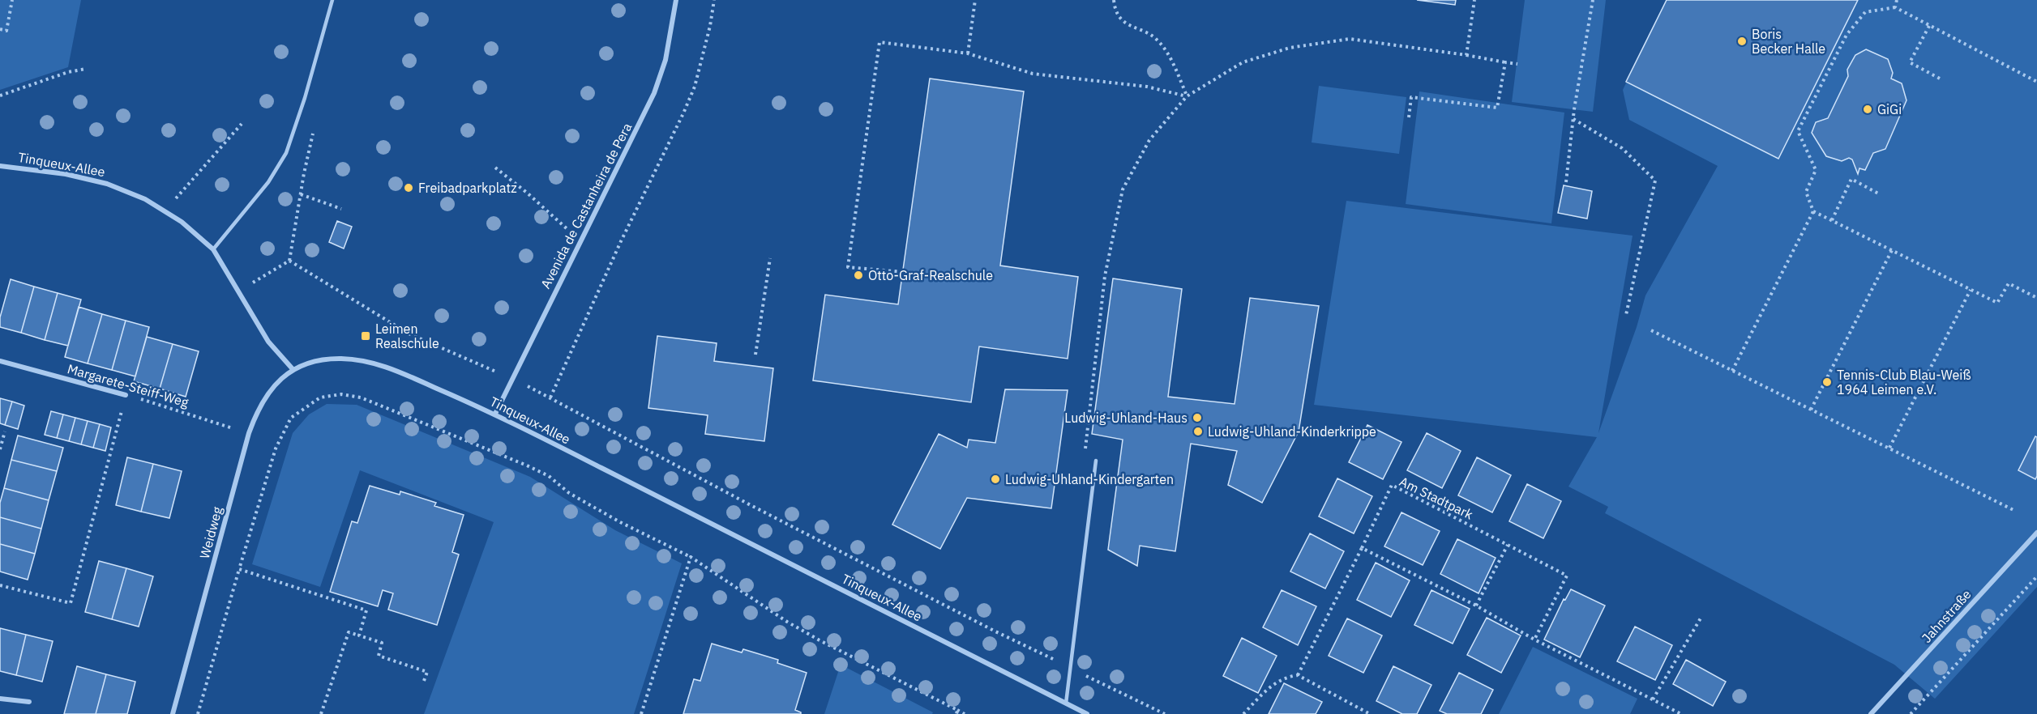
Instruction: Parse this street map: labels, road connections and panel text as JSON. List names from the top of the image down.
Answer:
{
  "streets": {
    "street": [
      "Tinqueux-Allee",
      "Avenida de Castanheira de Pera",
      "Margarete-Steiff-Weg",
      "Weidweg",
      "Jahnstraße"
    ],
    "path": ["Am Stadtpark"]
  },
  "crossings": [
    ["Tinqueux-Allee", "Avenida de Castanheira de Pera"],
    ["Tinqueux-Allee", "Weidweg"],
    ["Margarete-Steiff-Weg", "Weidweg"]
  ],
  "places": {
    "other": [
      "Boris Becker Halle",
      "GiGi",
      "Freibadparkplatz",
      "Otto-Graf-Realschule",
      "Tennis-Club Blau-Weiß 1964 Leimen e.V.",
      "Ludwig-Uhland-Haus",
      "Ludwig-Uhland-Kinderkrippe",
      "Ludwig-Uhland-Kindergarten"
    ],
    "transit": ["Leimen Realschule"]
  }
}
